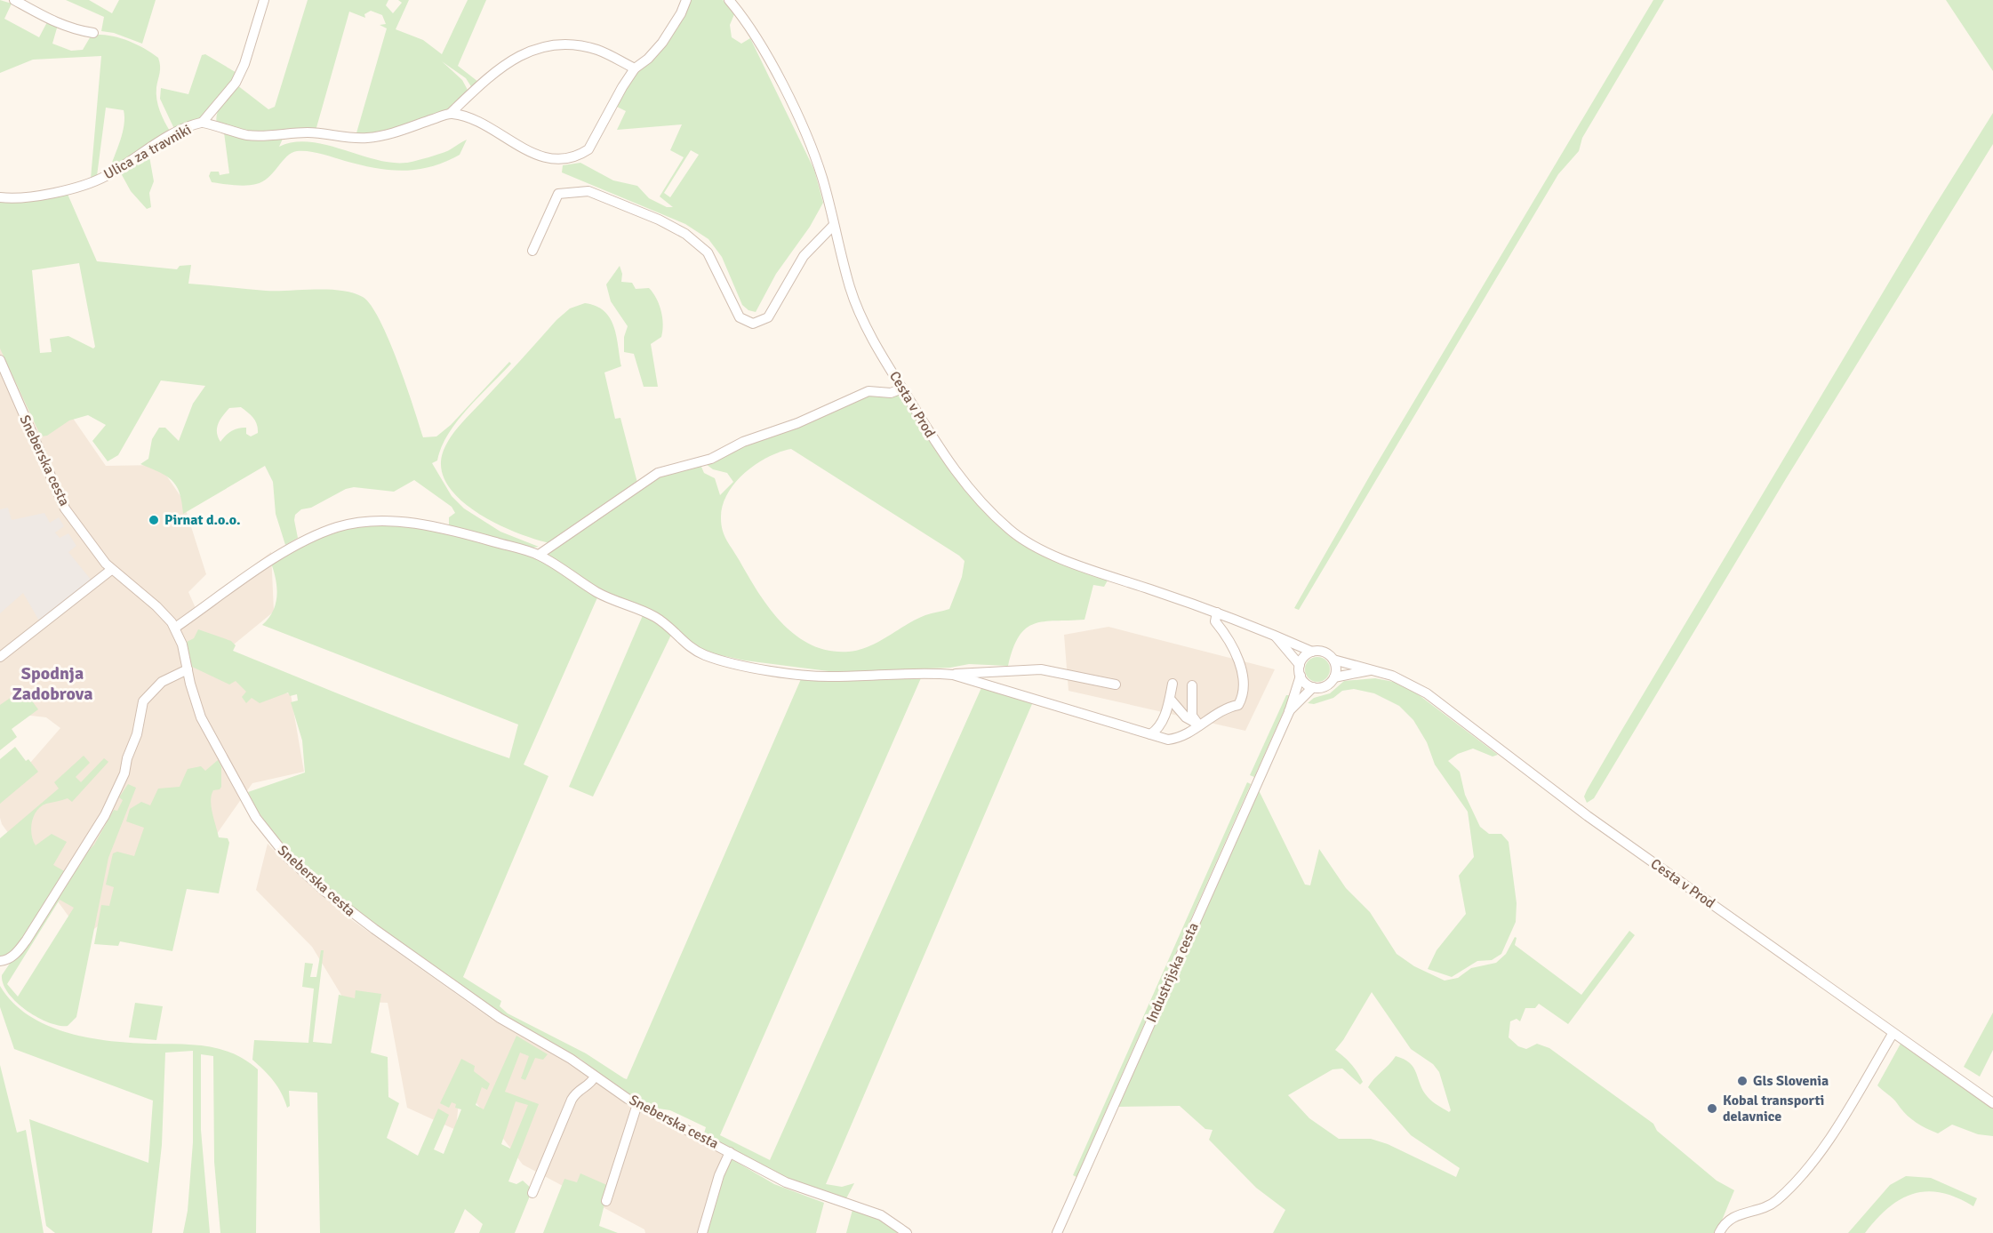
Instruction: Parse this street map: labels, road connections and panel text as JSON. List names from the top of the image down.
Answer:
{
  "streets": {
    "street": [
      "Ulica za travniki",
      "Cesta v Prod",
      "Sneberska cesta",
      "Industrijska cesta"
    ]
  },
  "crossings": [
    ["Cesta v Prod", "Industrijska cesta"]
  ],
  "districts": ["Spodnja Zadobrova"],
  "places": ["Pirnat d.o.o.", "Gls Slovenia", "Kobal transporti delavnice"]
}
